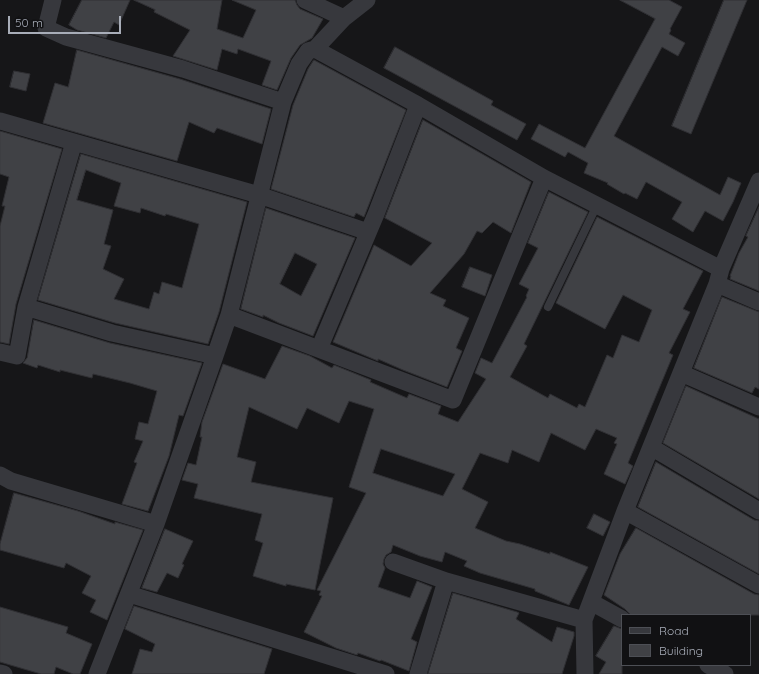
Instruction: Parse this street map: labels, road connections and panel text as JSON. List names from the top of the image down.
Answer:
{
  "legend": ["Road", "Building"],
  "scale_bar": "50 m"
}
